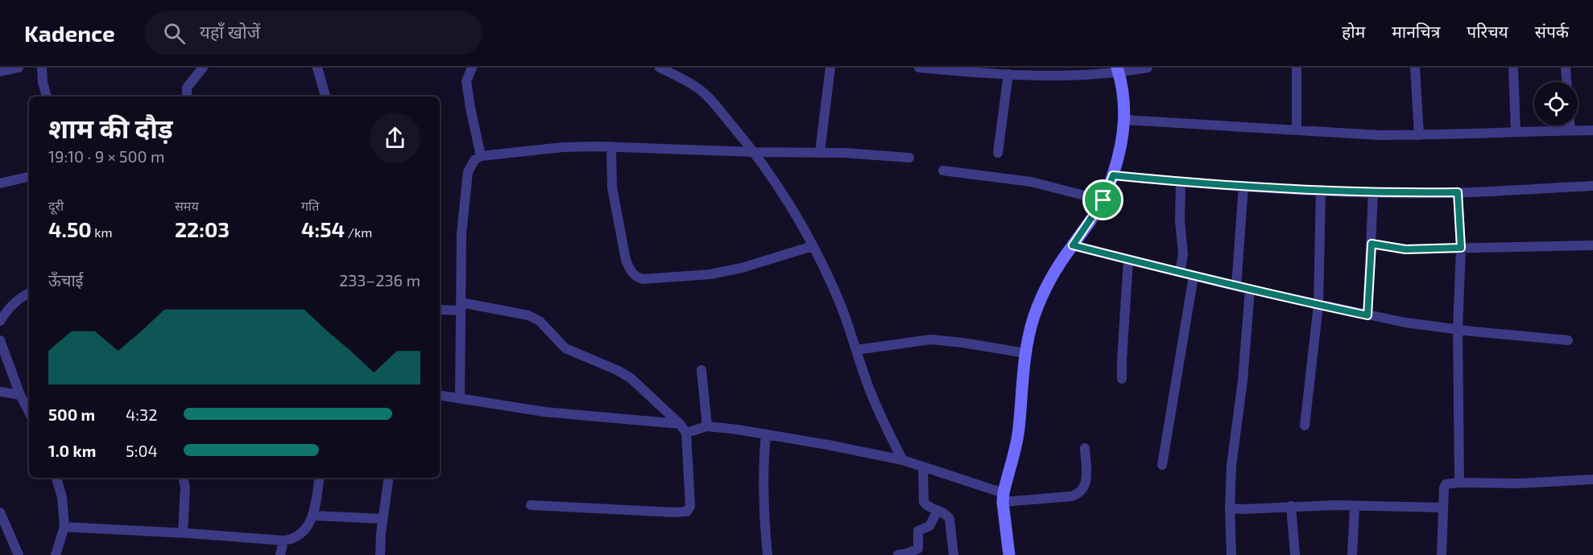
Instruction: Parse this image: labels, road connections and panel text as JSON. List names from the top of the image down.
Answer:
{
  "page": {
    "header": "Kadence",
    "search": "यहाँ खोजें",
    "nav": [
      "होम",
      "मानचित्र",
      "परिचय",
      "संपर्क"
    ],
    "heading": ["शाम की दौड़", "19:10 · 9 × 500 m"],
    "stats": [
      ["दूरी", "4.50 km"],
      ["समय", "22:03"],
      ["गति", "4:54 /km"]
    ],
    "chart": ["ऊँचाई", "233–236 m"],
    "list": [
      {
        "name": "500 m",
        "note": "4:32"
      },
      {
        "name": "1.0 km",
        "note": "5:04"
      }
    ]
  }
}
